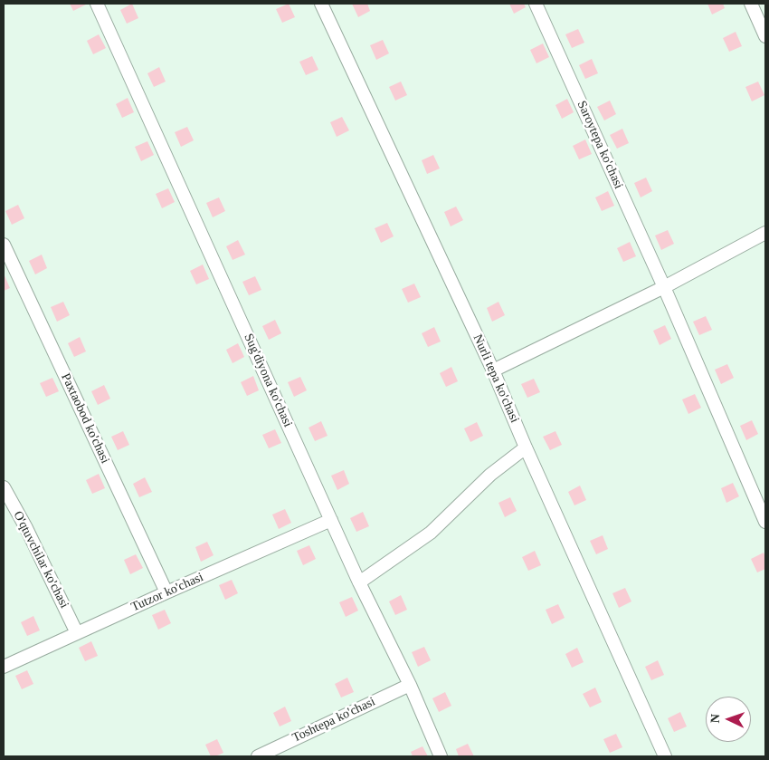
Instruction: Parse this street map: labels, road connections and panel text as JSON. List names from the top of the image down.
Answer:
{
  "streets": {
    "street": [
      "Saroytepa ko'chasi",
      "Nurli tepa ko'chasi",
      "Sug'diyona ko'chasi",
      "Paxtaobod ko'chasi",
      "O'qtuvchilar ko'chasi",
      "Tutzor ko'chasi",
      "Toshtepa ko'chasi"
    ]
  },
  "crossings": [
    ["Sug'diyona ko'chasi", "Tutzor ko'chasi"],
    ["Sug'diyona ko'chasi", "Toshtepa ko'chasi"],
    ["Paxtaobod ko'chasi", "Tutzor ko'chasi"],
    ["O'qtuvchilar ko'chasi", "Tutzor ko'chasi"]
  ],
  "north": "left"
}
